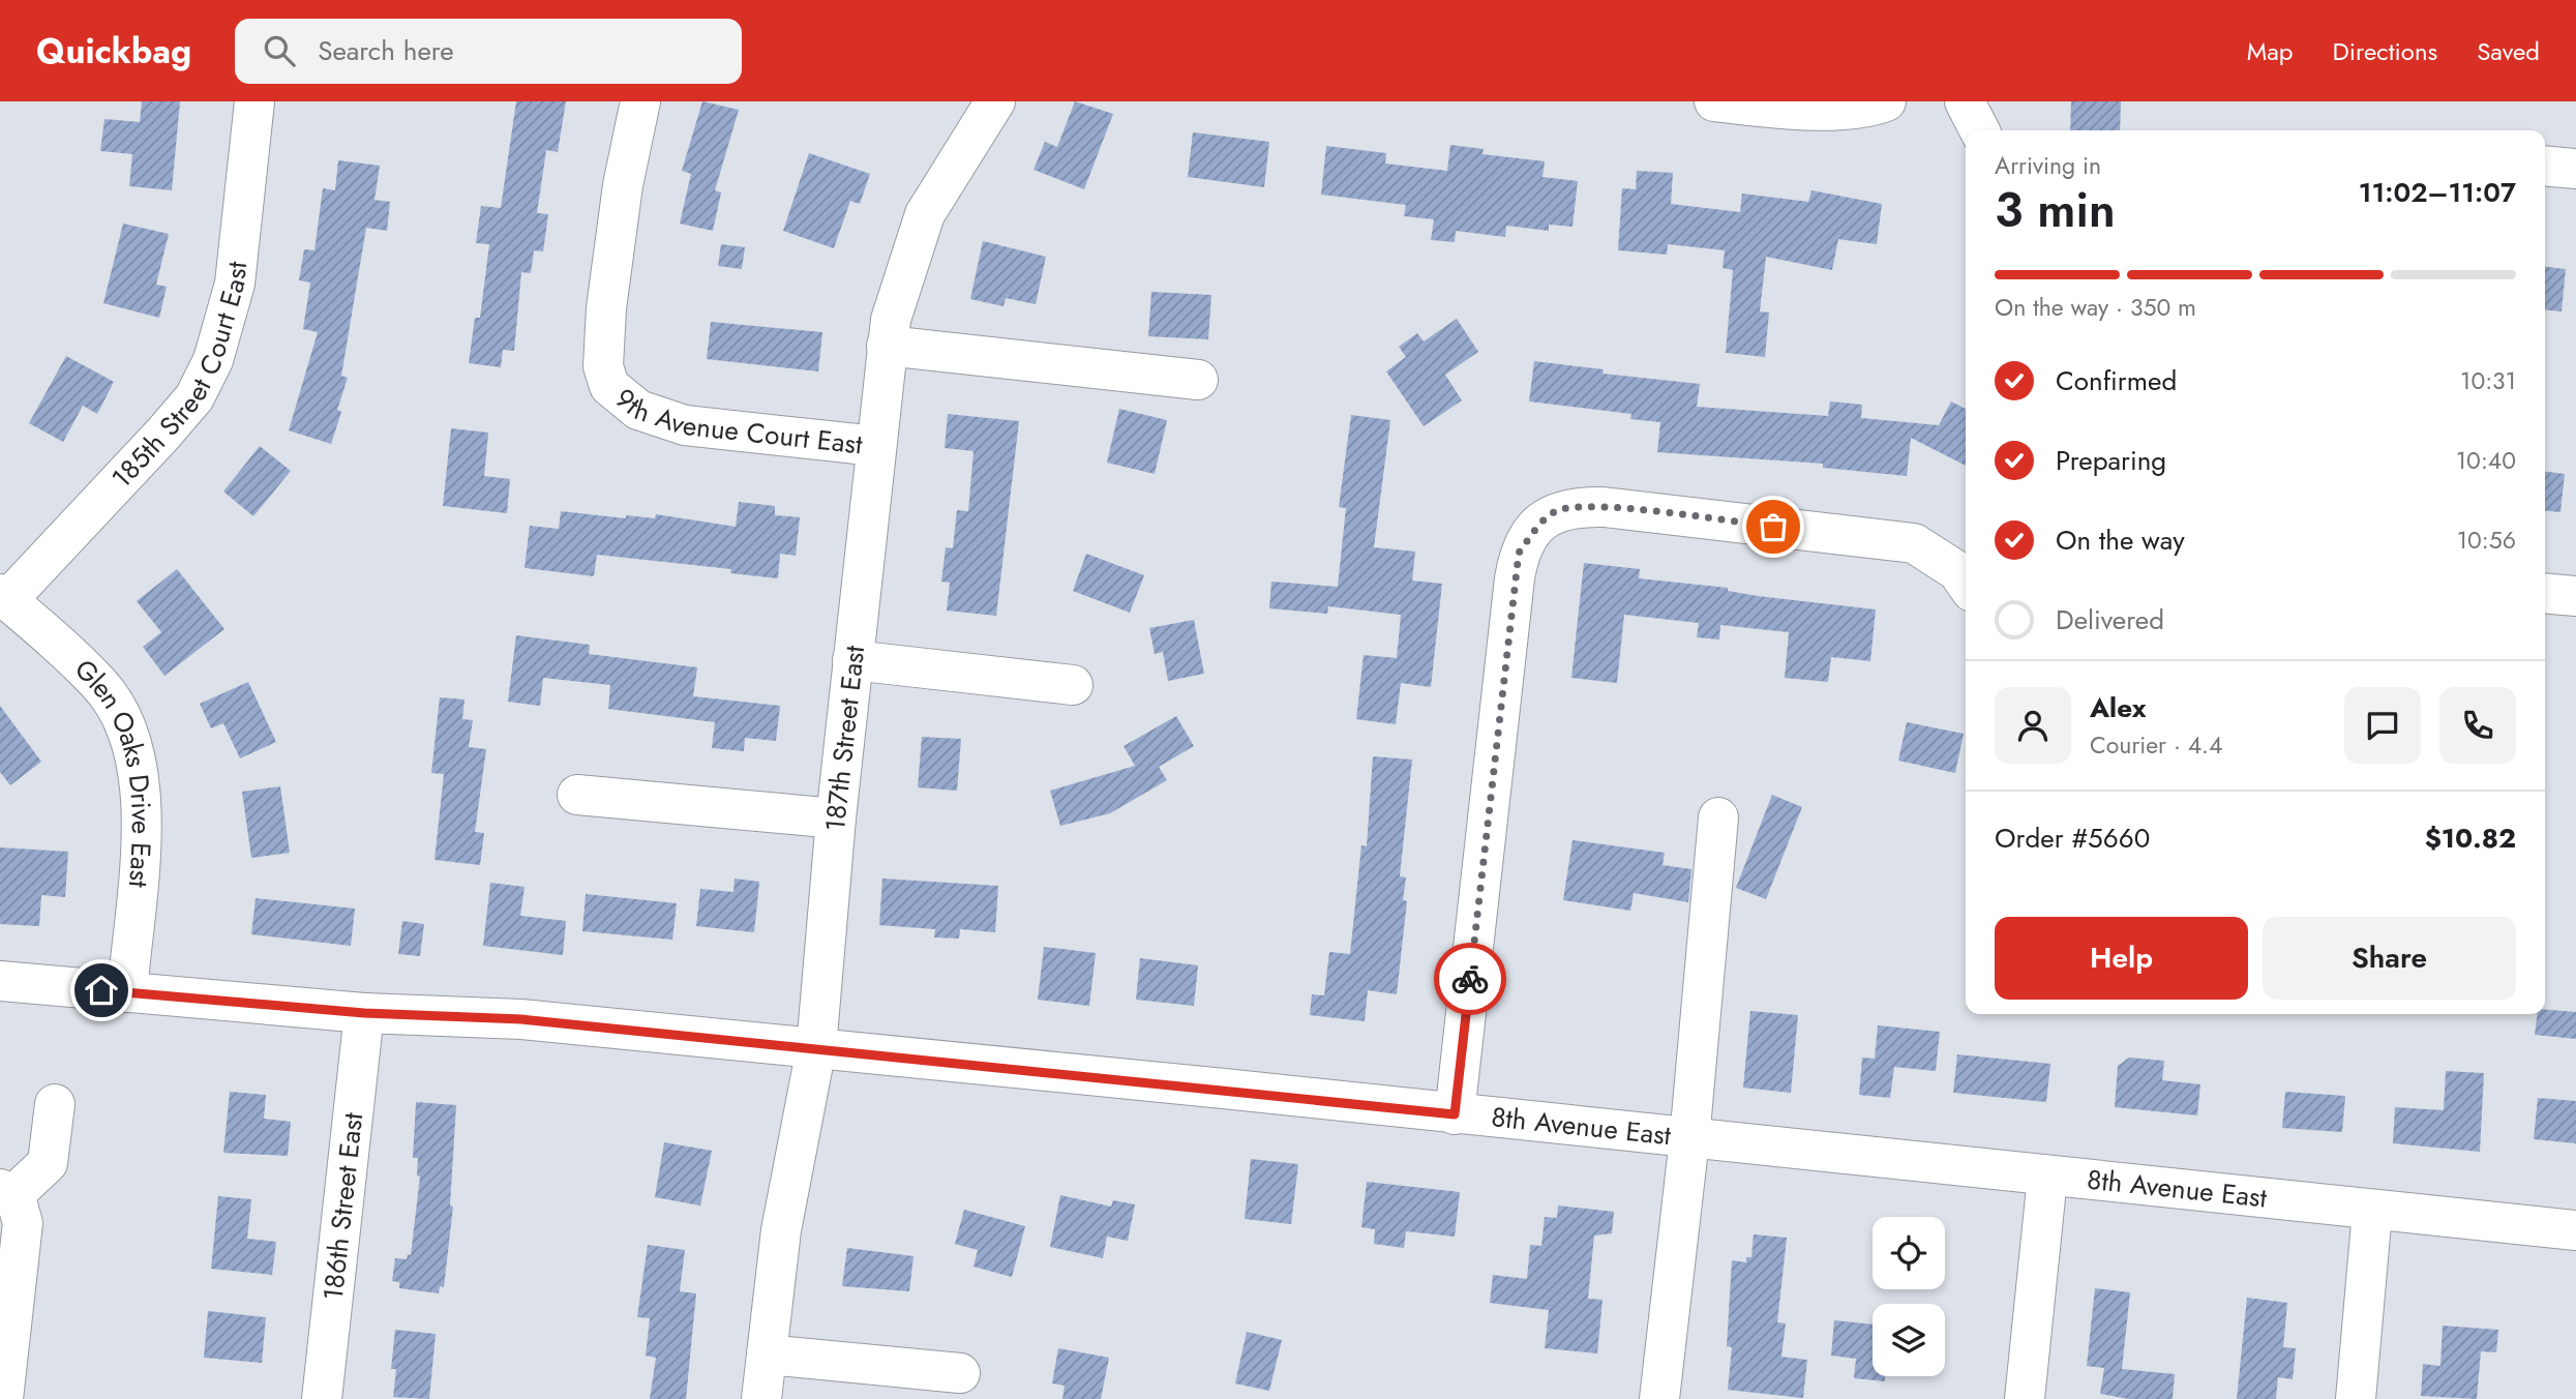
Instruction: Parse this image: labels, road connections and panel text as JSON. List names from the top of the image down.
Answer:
{
  "streets": {
    "street": [
      "185th Street Court East",
      "9th Avenue Court East",
      "187th Street East",
      "Glen Oaks Drive East",
      "8th Avenue East",
      "186th Street East"
    ]
  },
  "crossings": [
    ["185th Street Court East", "Glen Oaks Drive East"],
    ["9th Avenue Court East", "187th Street East"],
    ["187th Street East", "8th Avenue East"],
    ["Glen Oaks Drive East", "8th Avenue East"],
    ["8th Avenue East", "186th Street East"]
  ],
  "page": {
    "header": "Quickbag",
    "search": "Search here",
    "nav": ["Map", "Directions", "Saved"],
    "heading": ["3 min", "Arriving in", "11:02–11:07"],
    "panel": [
      "Alex",
      "Courier · 4.4",
      "Order #5660",
      "$10.82"
    ],
    "bar": "On the way · 350 m",
    "list": [
      ["Confirmed", "10:31"],
      ["Preparing", "10:40"],
      ["On the way", "10:56"],
      "Delivered"
    ],
    "buttons": ["Help", "Share"]
  }
}
